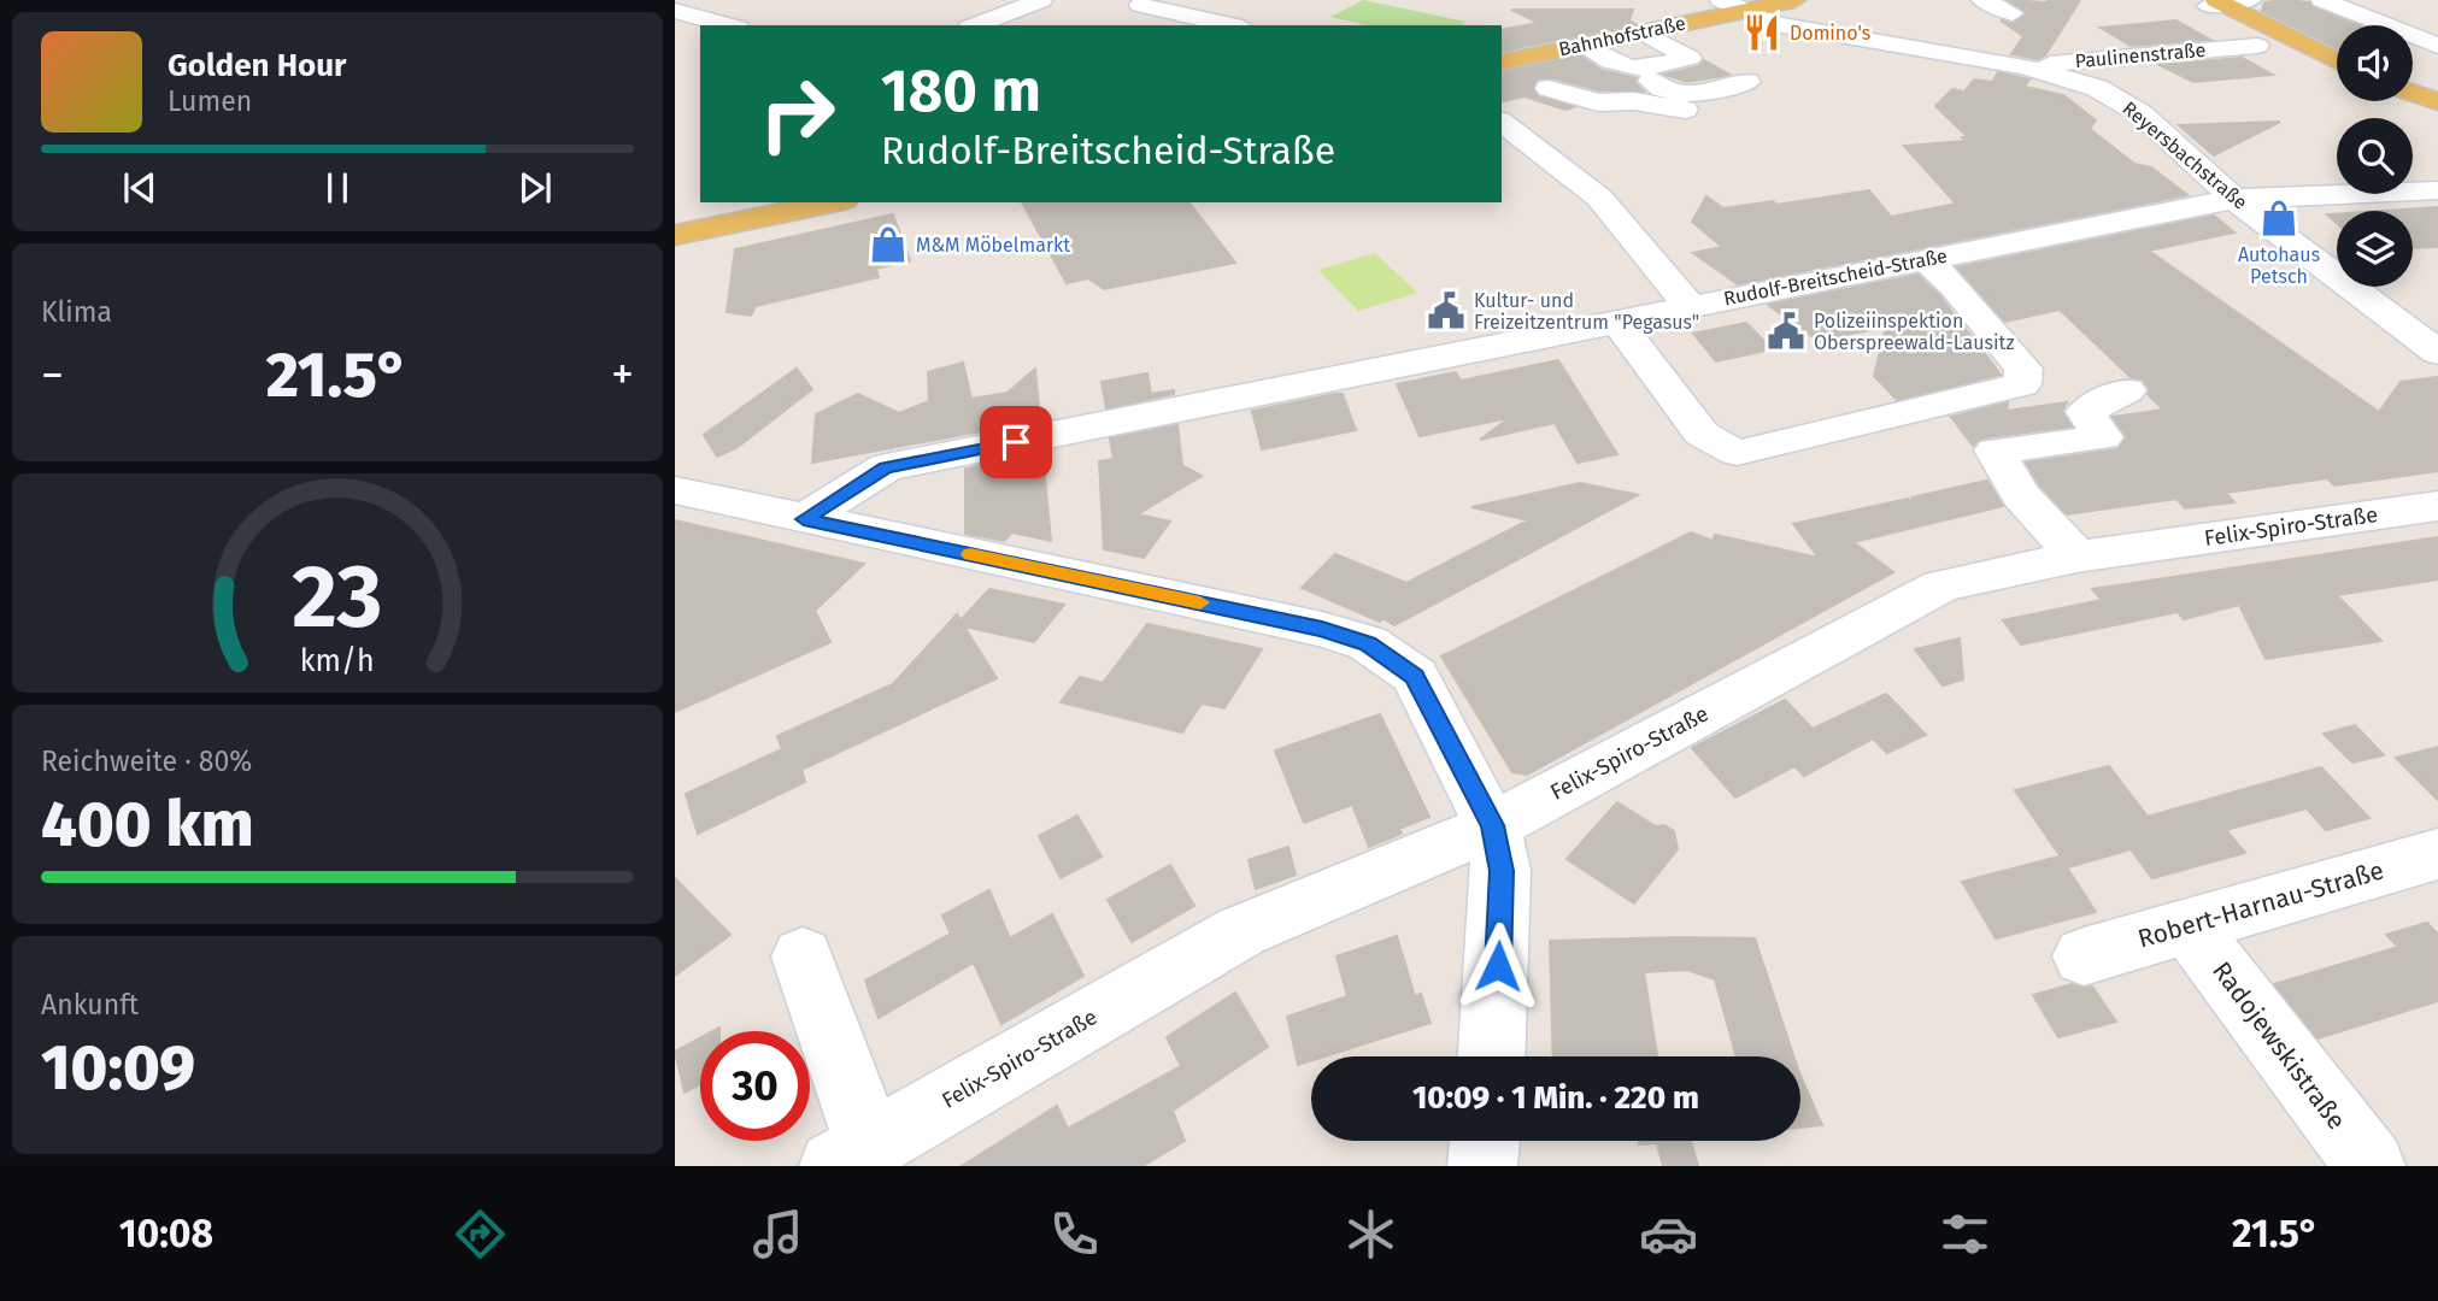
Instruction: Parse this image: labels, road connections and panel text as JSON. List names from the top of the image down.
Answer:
{
  "streets": {
    "main road": ["Bahnhofstraße"],
    "street": [
      "Paulinenstraße",
      "Reyersbachstraße",
      "Rudolf-Breitscheid-Straße",
      "Felix-Spiro-Straße",
      "Robert-Harnau-Straße",
      "Radojewskistraße"
    ]
  },
  "crossings": [
    ["Bahnhofstraße", "Reyersbachstraße"],
    ["Paulinenstraße", "Reyersbachstraße"],
    ["Reyersbachstraße", "Rudolf-Breitscheid-Straße"],
    ["Robert-Harnau-Straße", "Radojewskistraße"]
  ],
  "places": {
    "restaurant": ["Domino's"],
    "shop": ["Autohaus Petsch", "M&M Möbelmarkt"],
    "public building": ["Kultur- und Freizeitzentrum \"Pegasus\"", "Polizeiinspektion Oberspreewald-Lausitz"]
  },
  "page": {
    "turn": ["180 m", "Rudolf-Breitscheid-Straße"],
    "song": ["Golden Hour", "Lumen"],
    "tile": [
      "Klima",
      ["Reichweite · 80%", "400 km"],
      ["Ankunft", "10:09"]
    ],
    "heat": ["−", "21.5°", "+"],
    "limit": "30",
    "trip": "10:09 · 1 Min. · 220 m",
    "tabs": ["10:08", "21.5°"],
    "gauge": ["23", "km/h"]
  }
}
